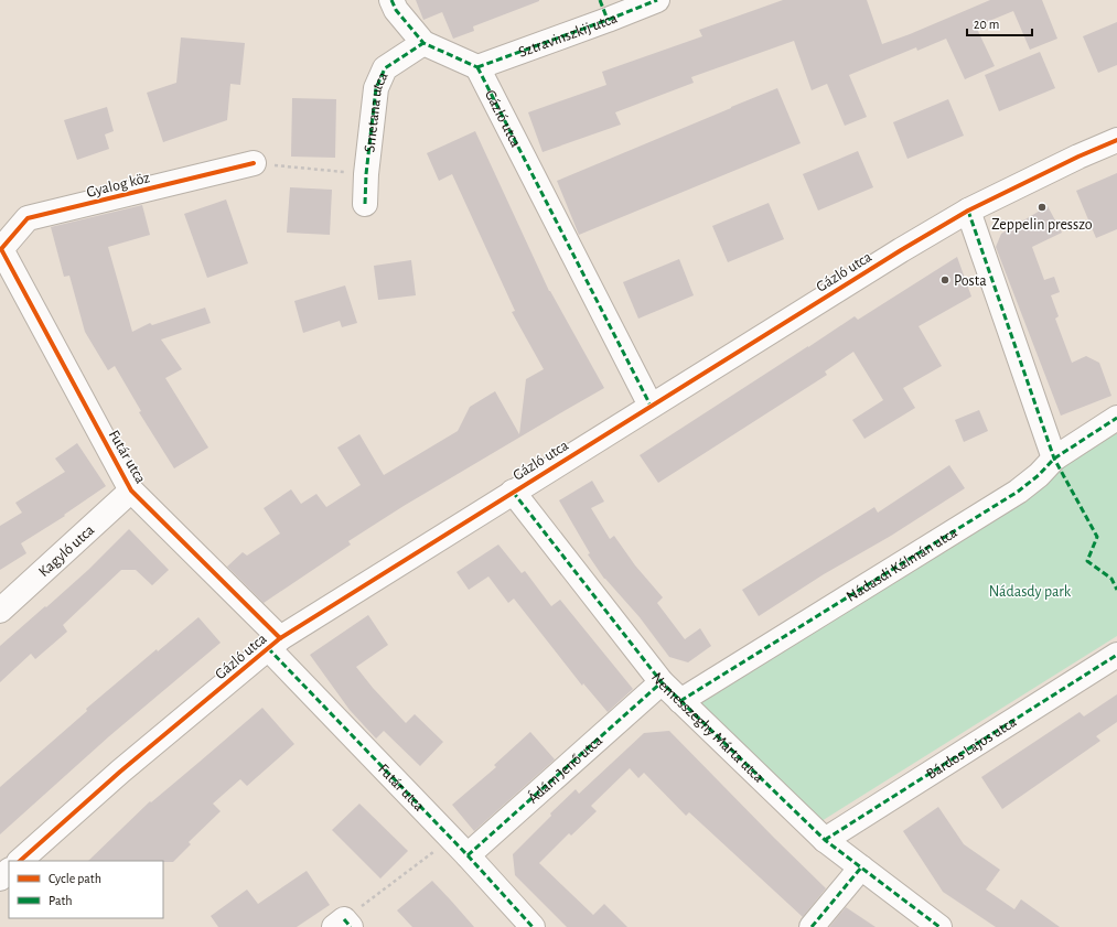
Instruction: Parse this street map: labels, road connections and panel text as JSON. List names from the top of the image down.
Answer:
{
  "streets": {
    "street": [
      "Sztravinszkij utca",
      "Smetana utca",
      "Gázló utca",
      "Gyalog köz",
      "Futár utca",
      "Kagyló utca",
      "Nádasdi Kálmán utca",
      "Nemesszeghy Márta utca",
      "Bárdos Lajos utca",
      "Ádám Jenő utca"
    ]
  },
  "crossings": [
    ["Sztravinszkij utca", "Gázló utca"],
    ["Gázló utca", "Futár utca"],
    ["Gázló utca", "Nemesszeghy Márta utca"],
    ["Gyalog köz", "Futár utca"],
    ["Futár utca", "Kagyló utca"],
    ["Futár utca", "Ádám Jenő utca"],
    ["Nádasdi Kálmán utca", "Nemesszeghy Márta utca"],
    ["Nemesszeghy Márta utca", "Bárdos Lajos utca"],
    ["Nemesszeghy Márta utca", "Ádám Jenő utca"]
  ],
  "parks": ["Nádasdy park"],
  "places": ["Zeppelin presszo", "Posta"],
  "legend": ["Cycle path", "Path"],
  "scale_bar": "20 m"
}
